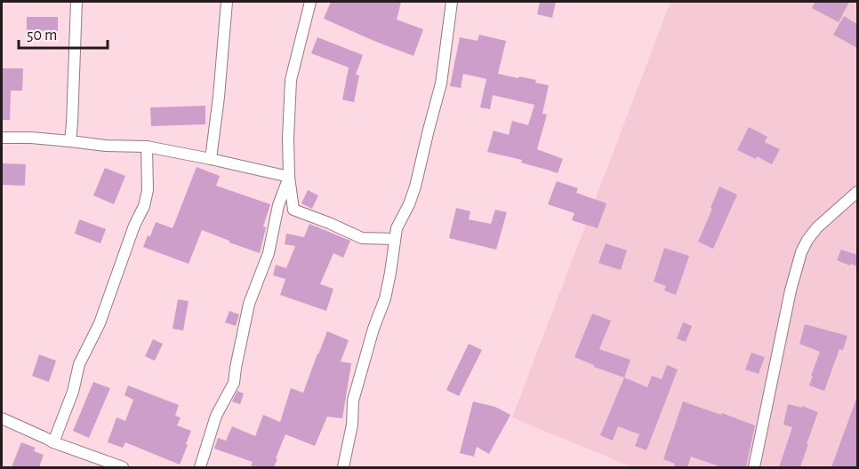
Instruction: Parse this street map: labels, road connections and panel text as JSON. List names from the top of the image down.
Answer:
{
  "scale_bar": "50 m"
}
